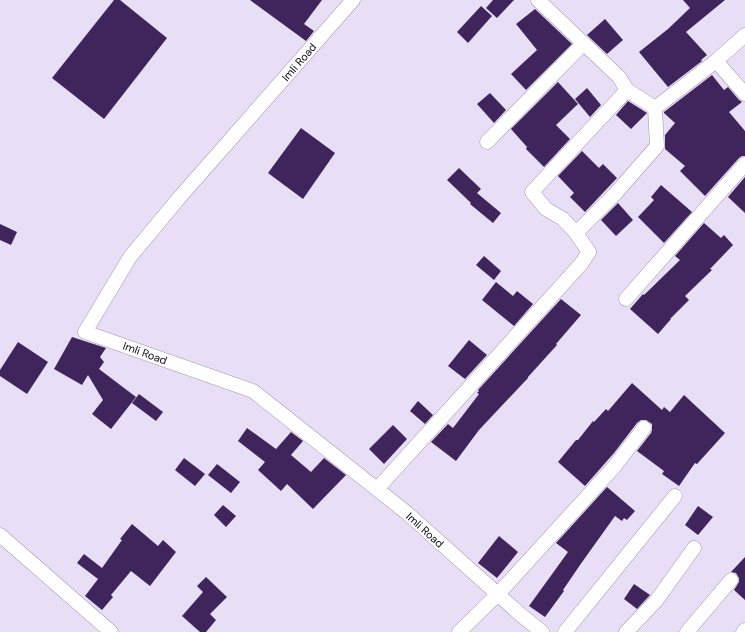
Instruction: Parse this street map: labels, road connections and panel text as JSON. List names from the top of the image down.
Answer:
{
  "streets": {
    "street": ["Imli Road"]
  }
}
